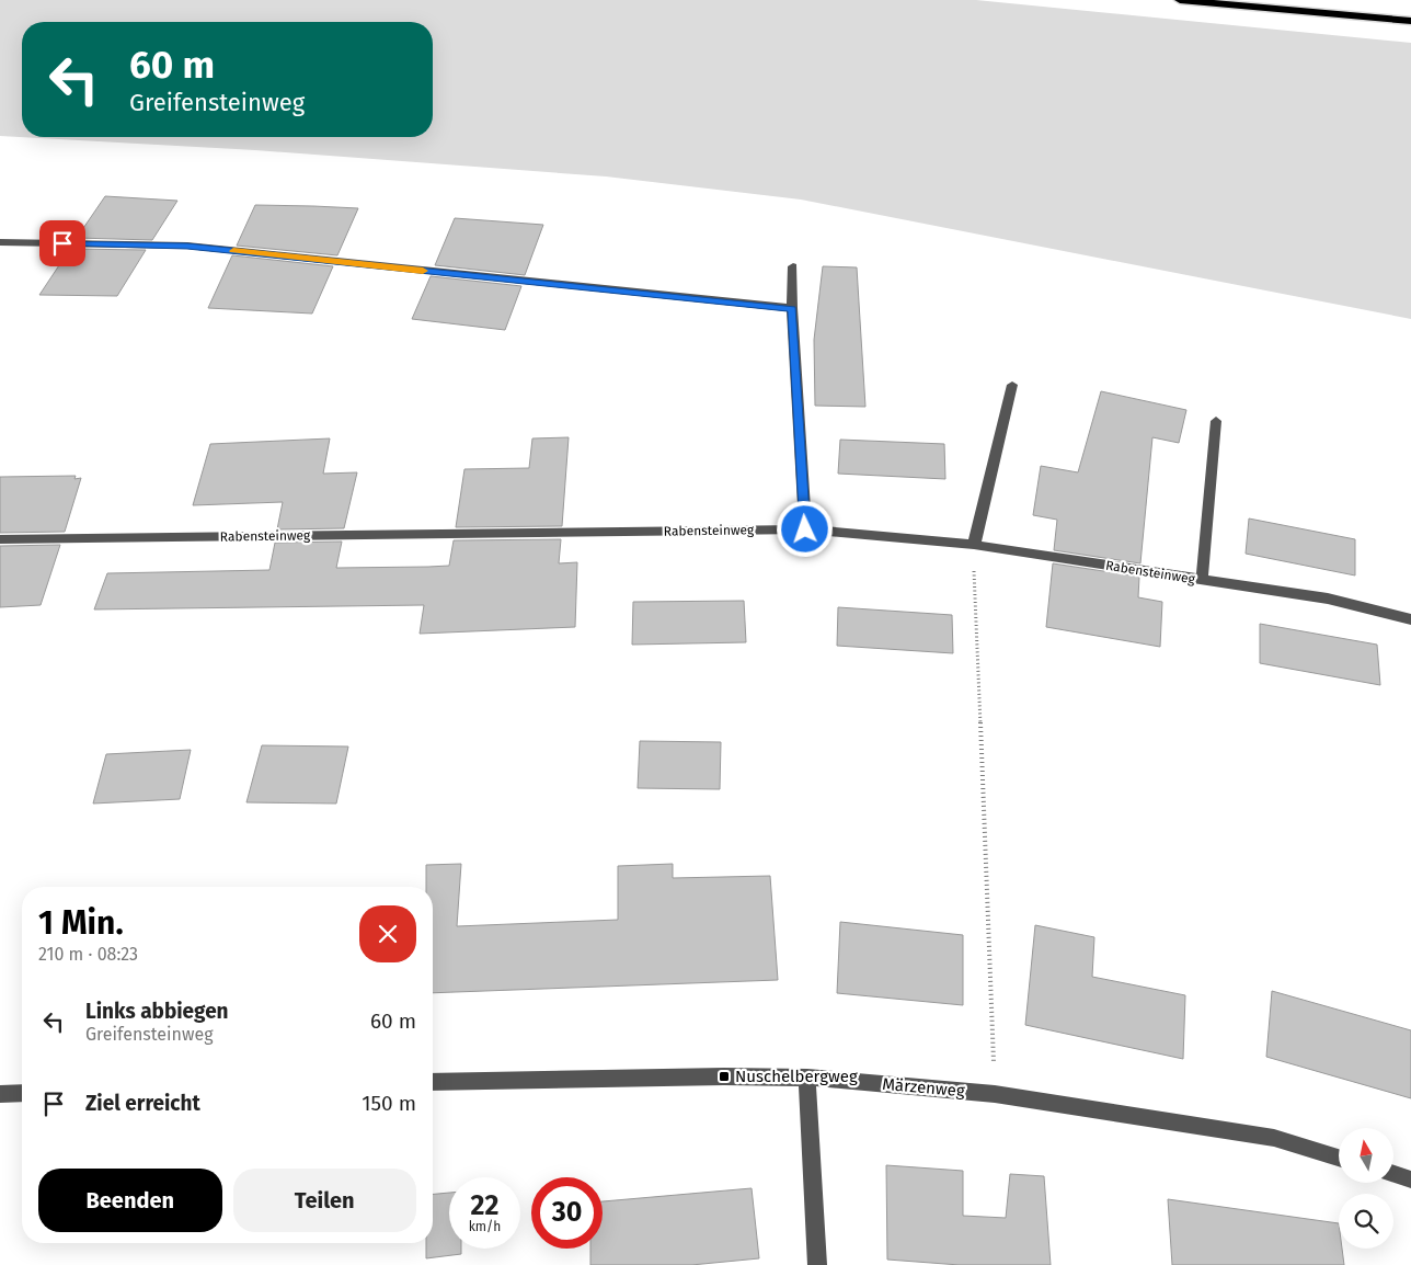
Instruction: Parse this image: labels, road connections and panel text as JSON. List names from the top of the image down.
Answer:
{
  "streets": {
    "street": ["Rabensteinweg", "Märzenweg"]
  },
  "places": {
    "transit": ["Nuschelbergweg"]
  },
  "north": "top",
  "page": {
    "turn": ["60 m", "Greifensteinweg"],
    "heading": ["1 Min.", "210 m · 08:23"],
    "list": [
      {
        "name": "Links abbiegen",
        "note": "Greifensteinweg",
        "value": "60 m"
      },
      {
        "name": "Ziel erreicht",
        "value": "150 m"
      }
    ],
    "buttons": ["Beenden", "Teilen"],
    "speed": "22 km/h",
    "limit": "30"
  }
}
